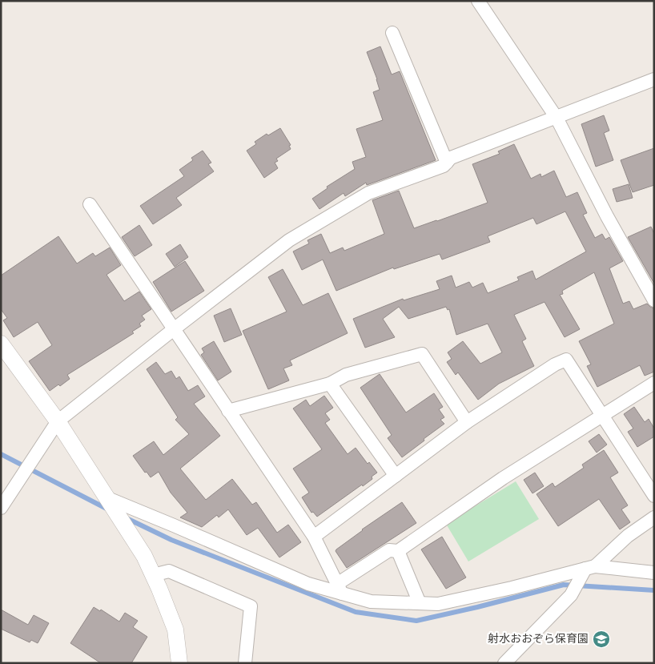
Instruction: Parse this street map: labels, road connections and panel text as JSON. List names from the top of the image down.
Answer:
{
  "places": {
    "school or university": ["射水おおぞら保育園"]
  }
}
